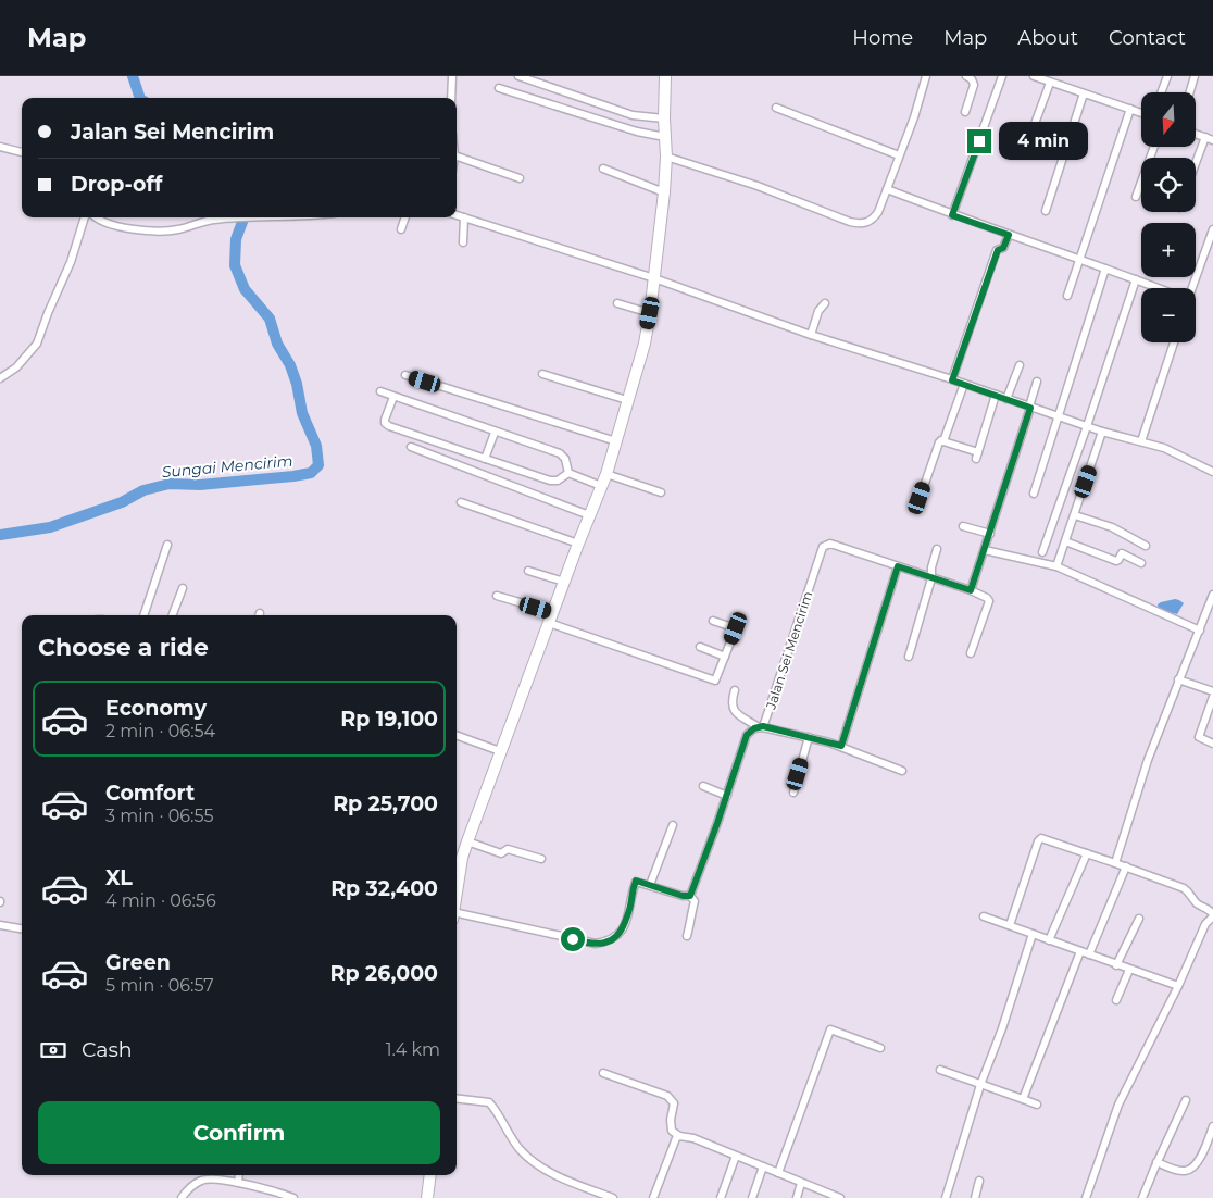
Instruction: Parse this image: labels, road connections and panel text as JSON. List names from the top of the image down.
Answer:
{
  "streets": {
    "street": ["Jalan Sei Mencirim"]
  },
  "water": ["Sungai Mencirim"],
  "north": "bottom",
  "page": {
    "header": "Map",
    "nav": [
      "Home",
      "Map",
      "About",
      "Contact"
    ],
    "map_buttons": ["+", "−"],
    "banner": ["Jalan Sei Mencirim", "Drop-off"],
    "bubble": "4 min",
    "heading": "Choose a ride",
    "list": [
      {
        "name": "Economy",
        "note": "2 min · 06:54",
        "value": "Rp 19,100"
      },
      {
        "name": "Comfort",
        "note": "3 min · 06:55",
        "value": "Rp 25,700"
      },
      {
        "name": "XL",
        "note": "4 min · 06:56",
        "value": "Rp 32,400"
      },
      {
        "name": "Green",
        "note": "5 min · 06:57",
        "value": "Rp 26,000"
      }
    ],
    "pay": ["Cash", "1.4 km"],
    "buttons": "Confirm"
  }
}
